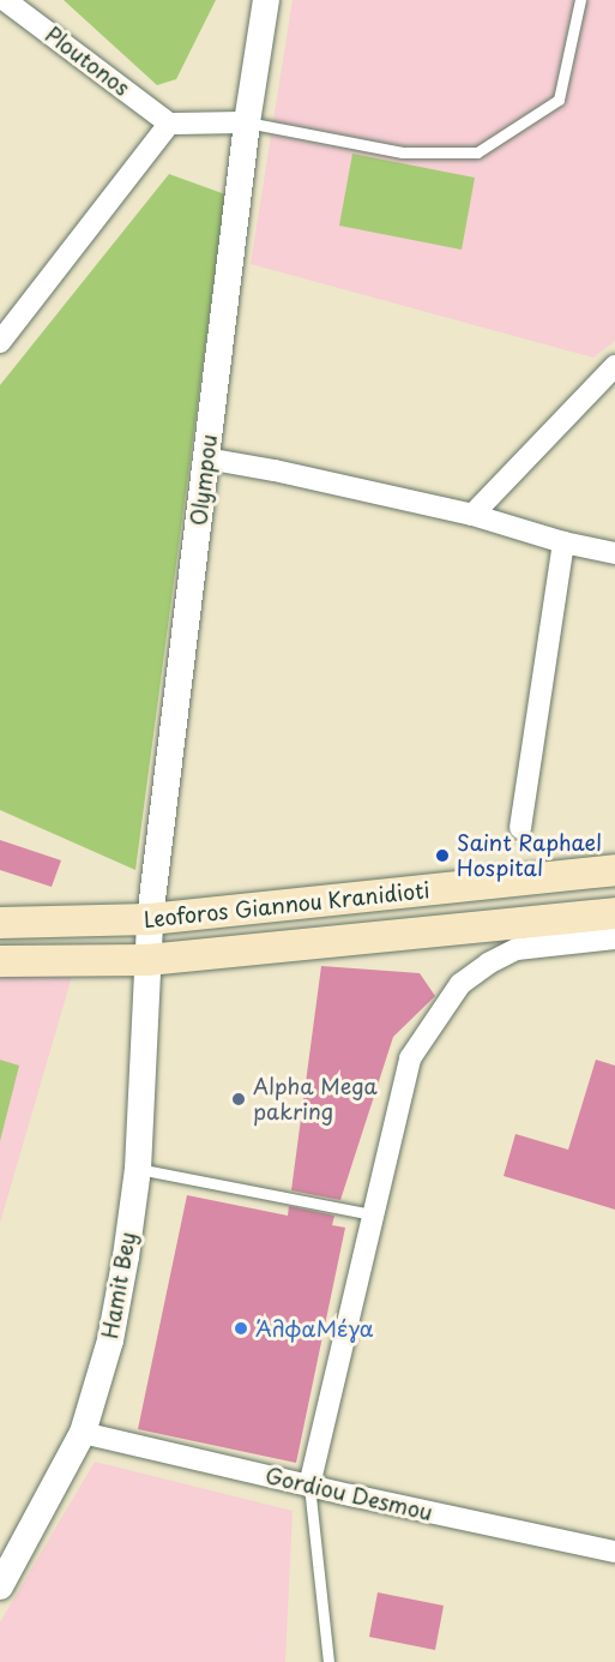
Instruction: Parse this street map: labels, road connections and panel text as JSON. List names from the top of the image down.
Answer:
{
  "streets": {
    "main road": ["Leoforos Giannou Kranidioti"],
    "street": [
      "Ploutonos",
      "Olympou",
      "Hamit Bey",
      "Gordiou Desmou"
    ]
  },
  "crossings": [
    ["Olympou", "Leoforos Giannou Kranidioti"],
    ["Olympou", "Hamit Bey"],
    ["Leoforos Giannou Kranidioti", "Hamit Bey"],
    ["Hamit Bey", "Gordiou Desmou"]
  ],
  "places": ["Saint Raphael Hospital", "Alpha Mega pakring", "ΆλφαΜέγα"]
}
